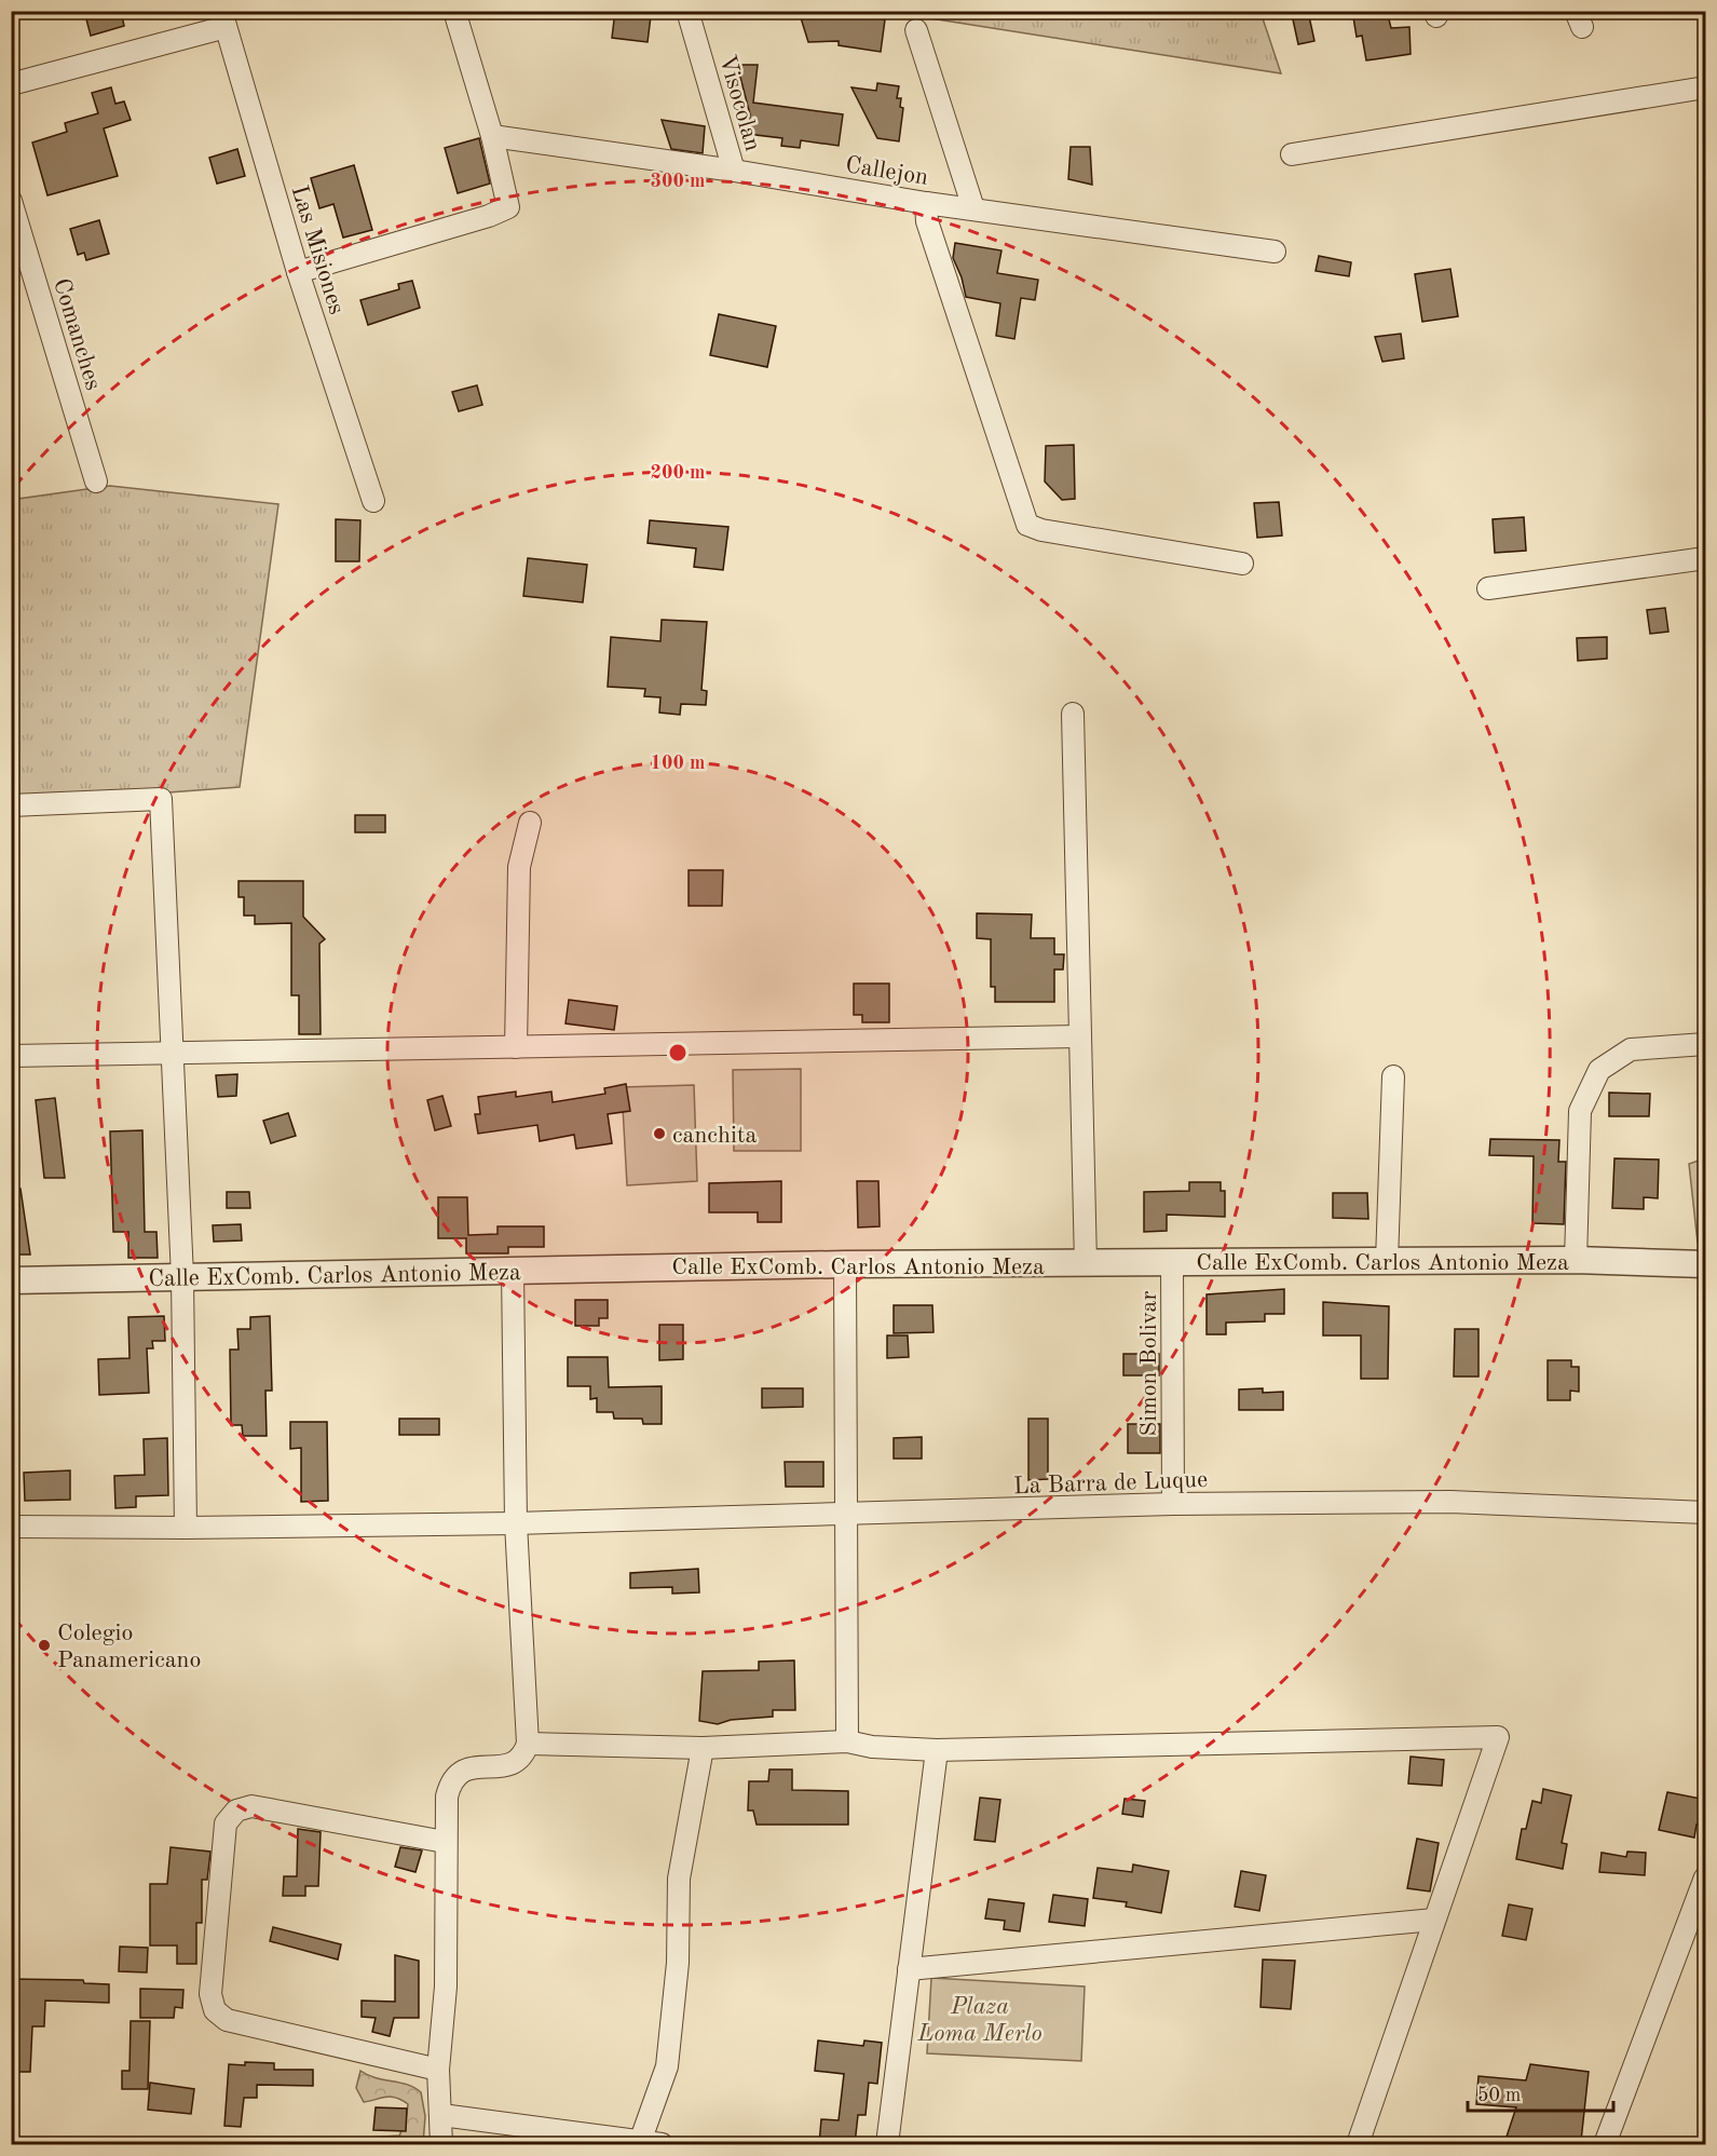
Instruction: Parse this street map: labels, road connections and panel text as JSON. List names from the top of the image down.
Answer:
{
  "streets": {
    "street": [
      "Visocolan",
      "Callejon",
      "Las Misiones",
      "Comanches",
      "Calle ExComb. Carlos Antonio Meza",
      "Simon Bolivar",
      "La Barra de Luque"
    ]
  },
  "crossings": [
    ["Visocolan", "Callejon"],
    ["Calle ExComb. Carlos Antonio Meza", "Simon Bolivar"],
    ["Simon Bolivar", "La Barra de Luque"]
  ],
  "parks": ["Plaza Loma Merlo"],
  "places": ["canchita", "Colegio Panamericano"],
  "scale_bar": "50 m",
  "rings": ["300 m", "200 m", "100 m"]
}
